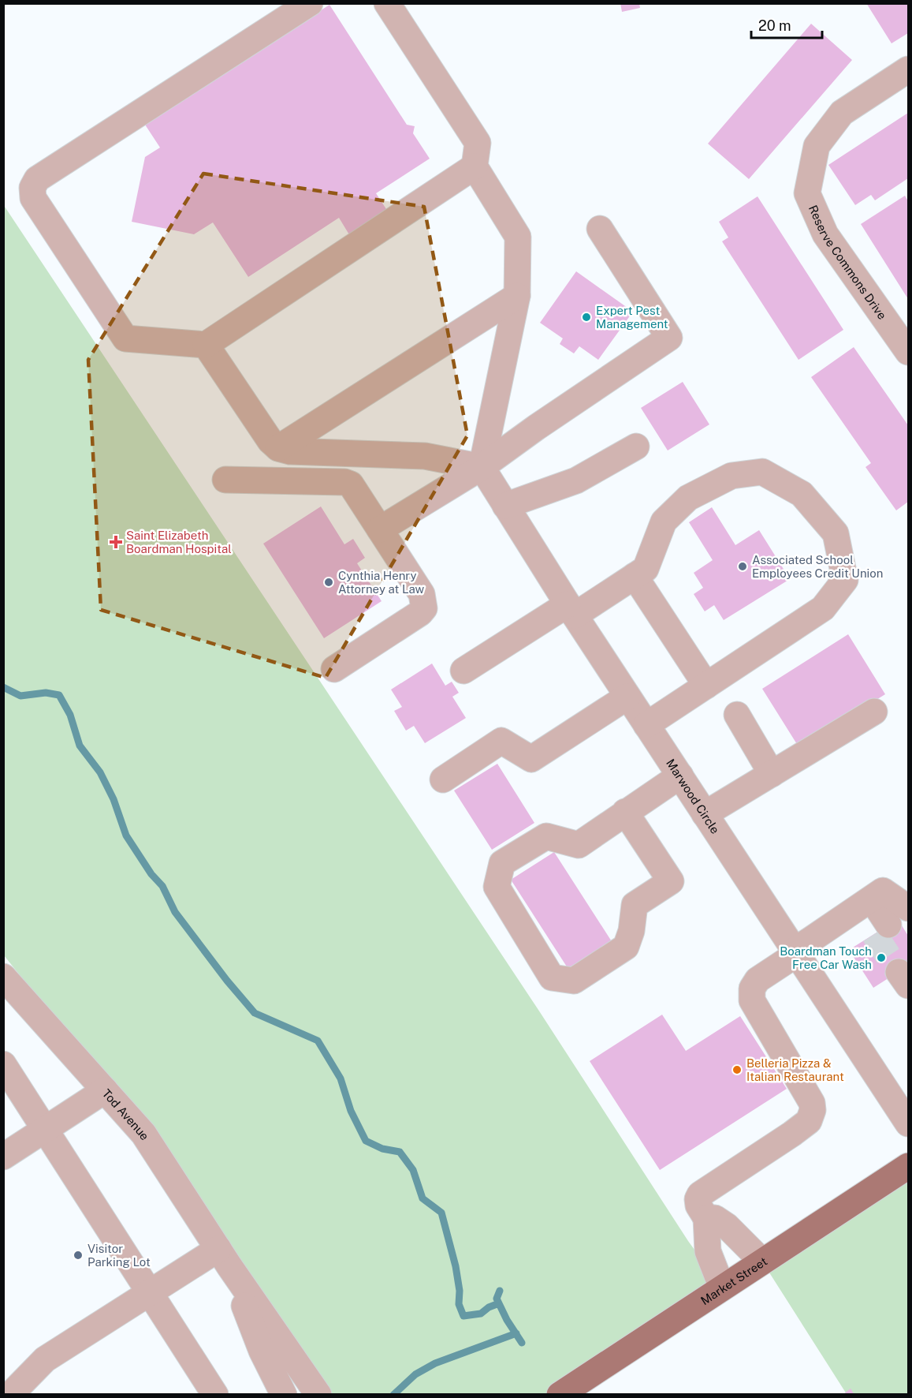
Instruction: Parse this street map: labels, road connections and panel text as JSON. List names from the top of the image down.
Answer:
{
  "streets": {
    "main road": ["Market Street"],
    "street": ["Reserve Commons Drive", "Marwood Circle", "Tod Avenue"]
  },
  "places": {
    "other": [
      "Expert Pest Management",
      "Associated School Employees Credit Union",
      "Cynthia Henry Attorney at Law",
      "Boardman Touch Free Car Wash",
      "Belleria Pizza & Italian Restaurant",
      "Visitor Parking Lot"
    ],
    "health": ["Saint Elizabeth Boardman Hospital"]
  },
  "scale_bar": "20 m"
}
